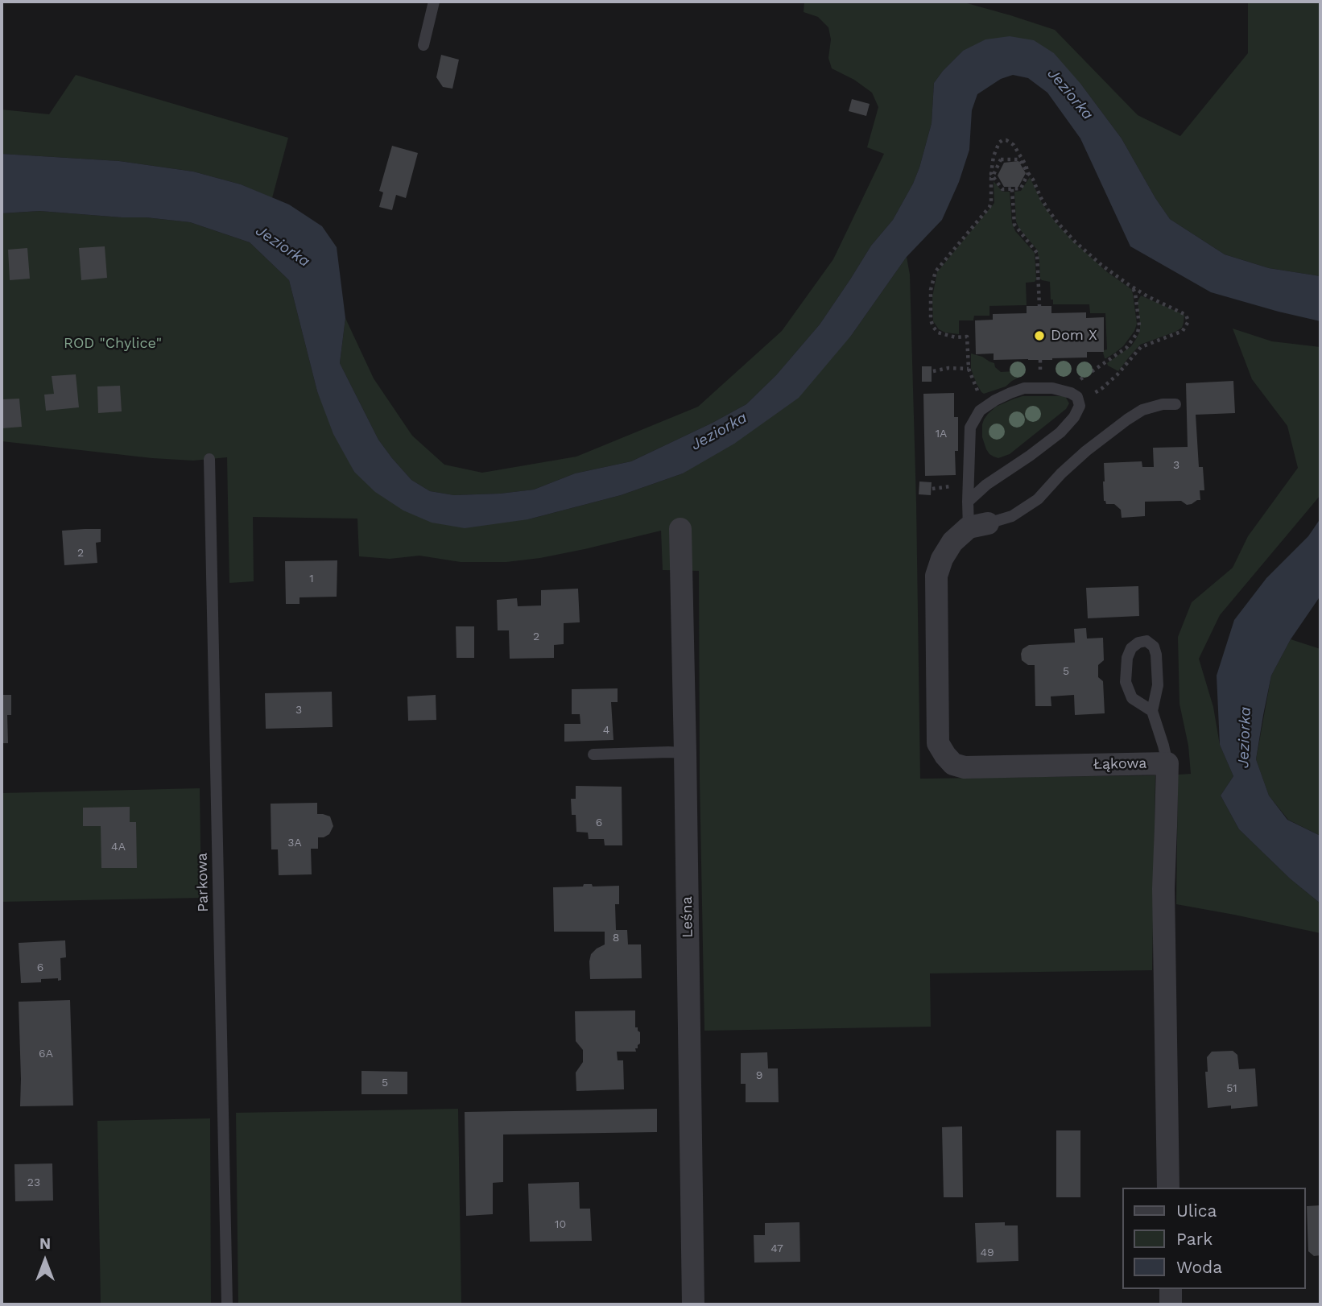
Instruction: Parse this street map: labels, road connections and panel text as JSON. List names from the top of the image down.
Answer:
{
  "streets": {
    "street": ["Łąkowa", "Leśna"],
    "lane": ["Parkowa"]
  },
  "water": ["Jeziorka"],
  "parks": ["ROD \"Chylice\""],
  "places": ["Dom X"],
  "house_numbers": [
    "1A",
    "3",
    "2",
    "1",
    "2",
    "5",
    "3",
    "4",
    "6",
    "3A",
    "4A",
    "8",
    "6",
    "6A",
    "9",
    "5",
    "51",
    "23",
    "10",
    "47",
    "49"
  ],
  "legend": ["Ulica", "Park", "Woda"],
  "north": "top"
}
